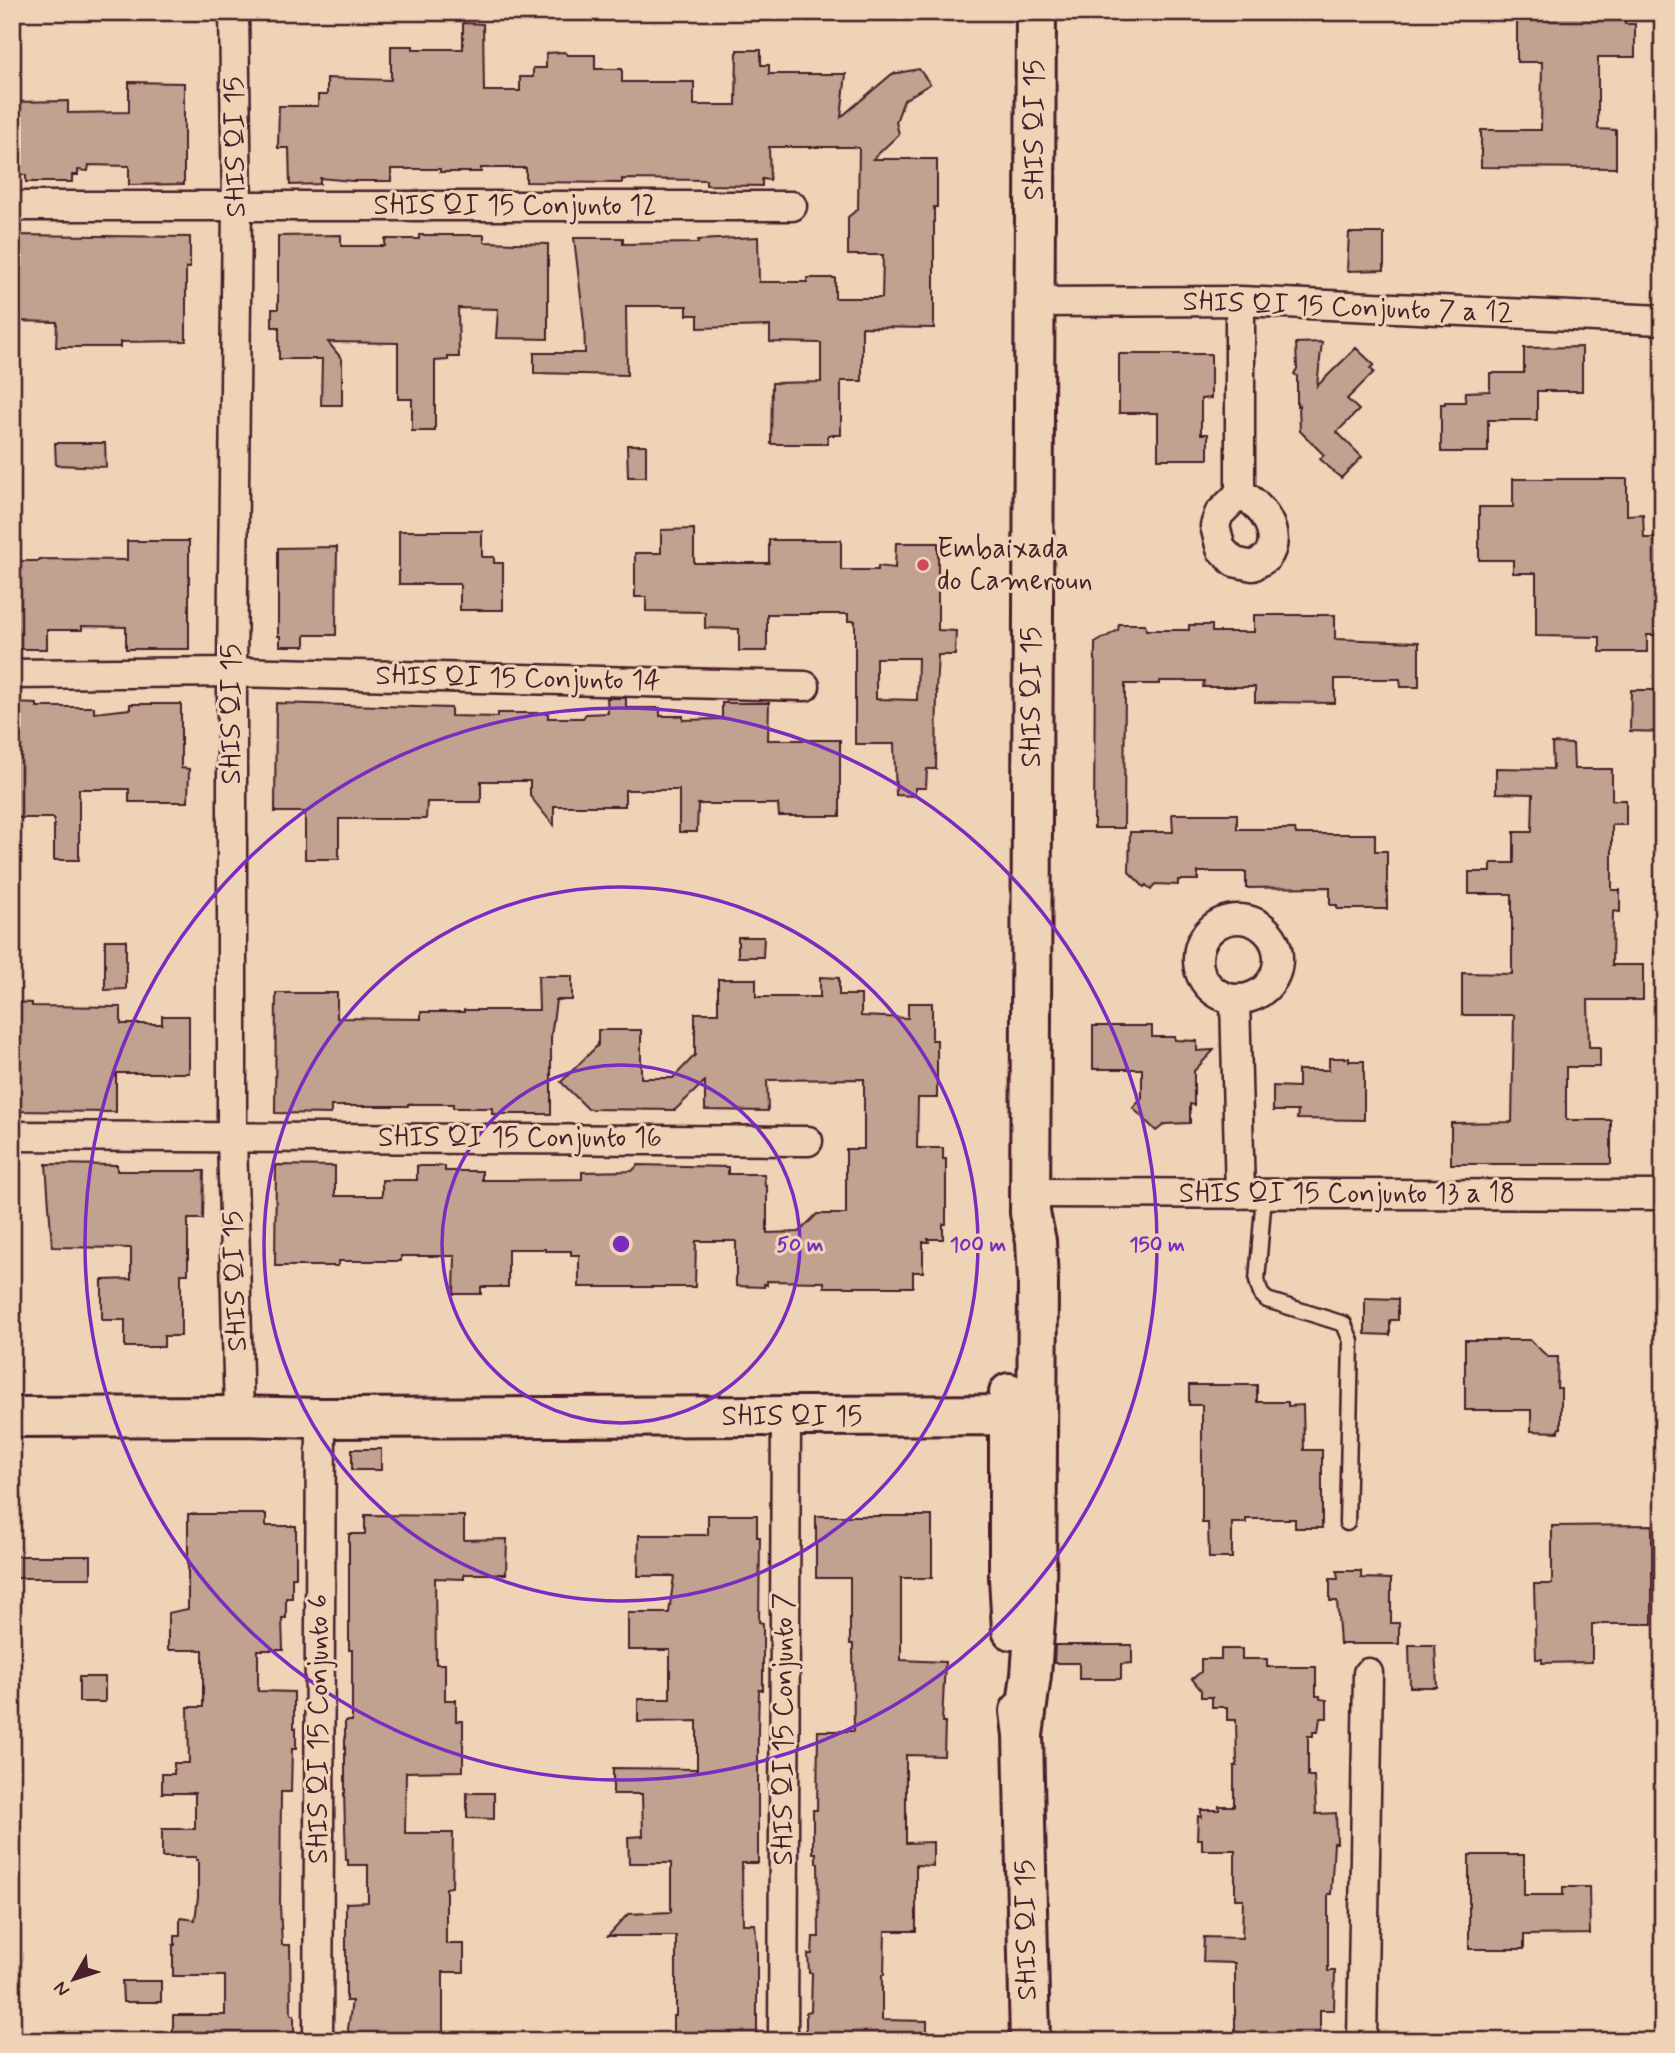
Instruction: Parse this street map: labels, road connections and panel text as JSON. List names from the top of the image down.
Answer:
{
  "streets": {
    "street": [
      "SHIS QI 15",
      "SHIS QI 15 Conjunto 12",
      "SHIS QI 15 Conjunto 7 a 12",
      "SHIS QI 15 Conjunto 14",
      "SHIS QI 15 Conjunto 16",
      "SHIS QI 15 Conjunto 13 a 18",
      "SHIS QI 15 Conjunto 6",
      "SHIS QI 15 Conjunto 7"
    ]
  },
  "crossings": [
    ["SHIS QI 15", "SHIS QI 15 Conjunto 12"],
    ["SHIS QI 15", "SHIS QI 15 Conjunto 7 a 12"],
    ["SHIS QI 15", "SHIS QI 15 Conjunto 14"],
    ["SHIS QI 15", "SHIS QI 15 Conjunto 16"],
    ["SHIS QI 15", "SHIS QI 15 Conjunto 13 a 18"],
    ["SHIS QI 15", "SHIS QI 15 Conjunto 6"],
    ["SHIS QI 15", "SHIS QI 15 Conjunto 7"]
  ],
  "places": ["Embaixada do Cameroun"],
  "north": "bottom left",
  "rings": ["50 m", "100 m", "150 m"]
}
